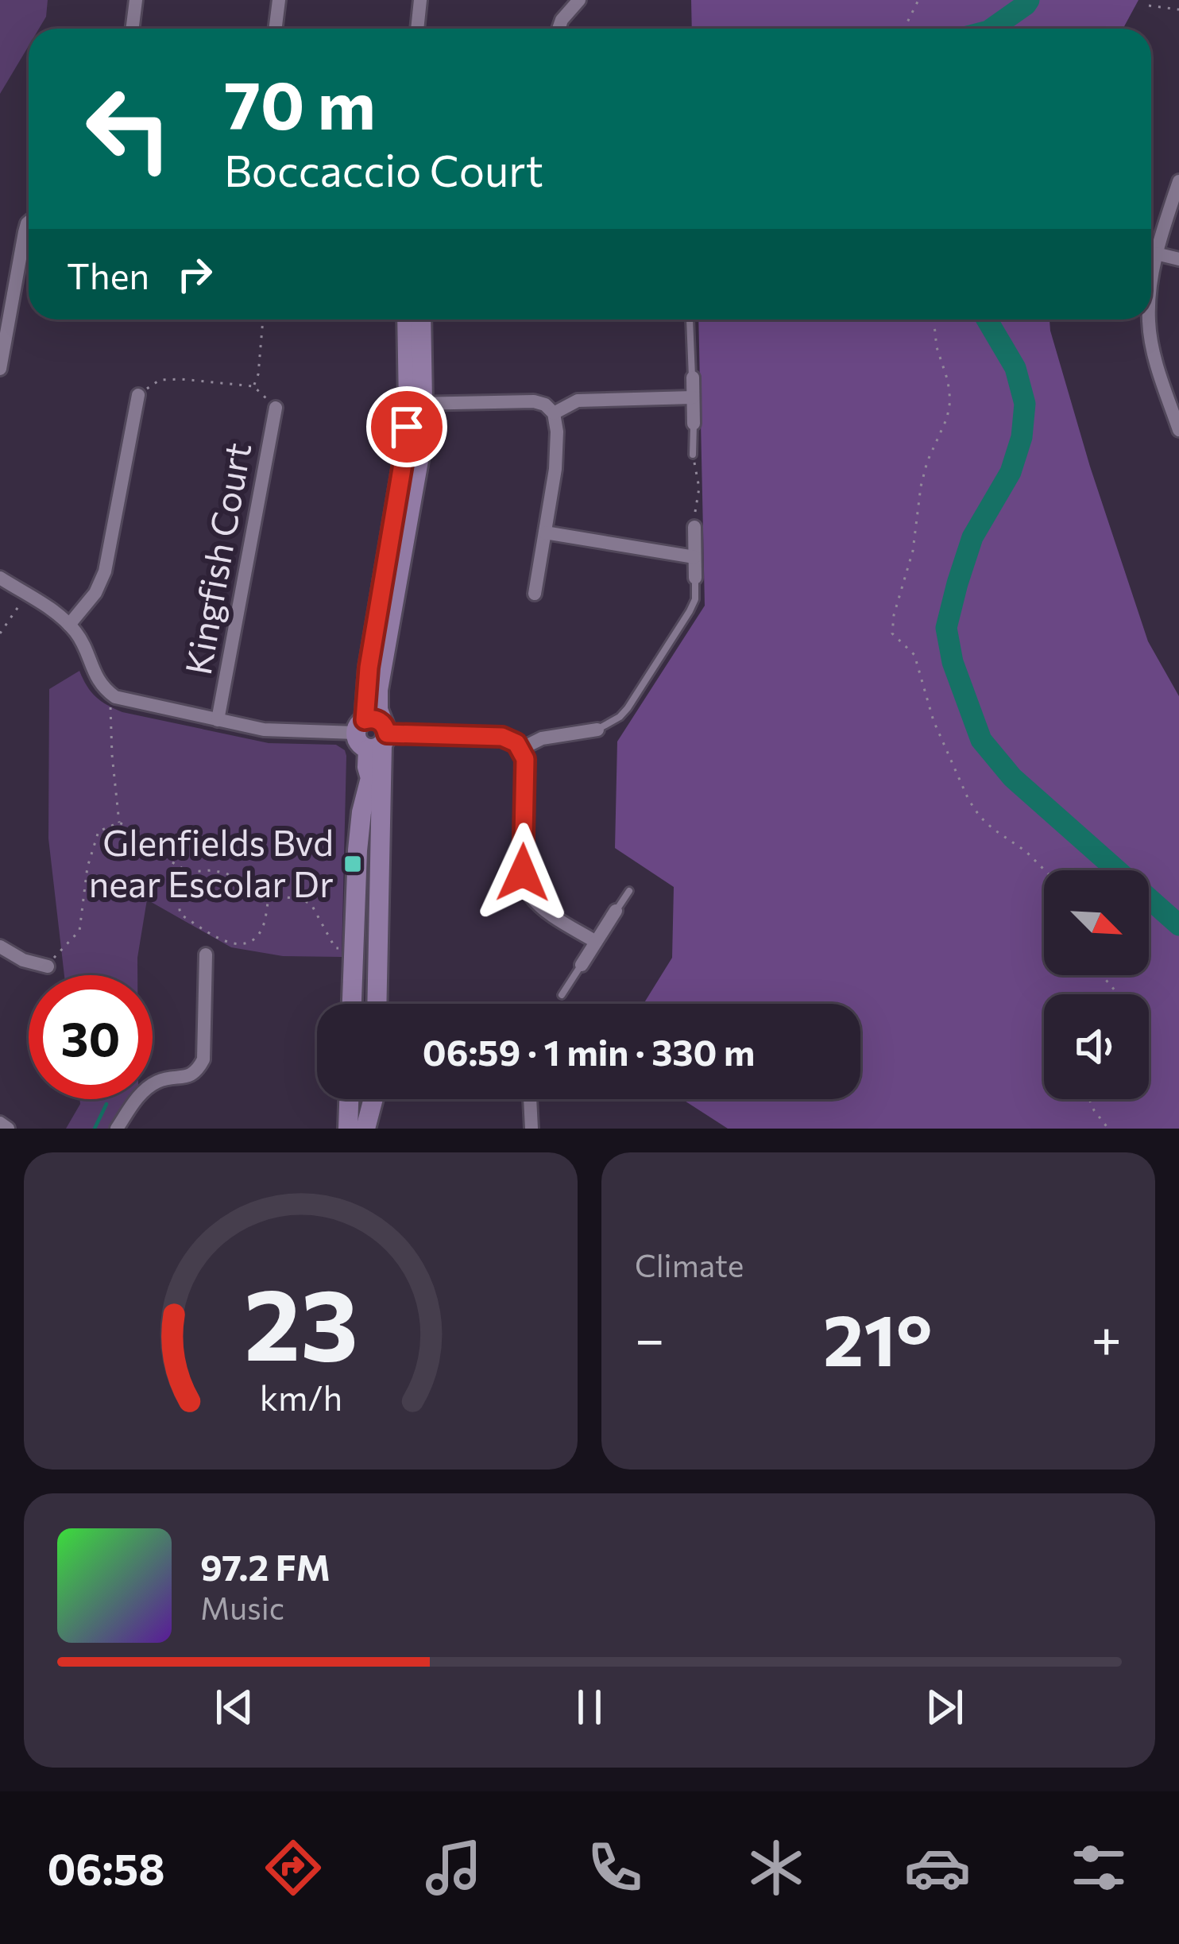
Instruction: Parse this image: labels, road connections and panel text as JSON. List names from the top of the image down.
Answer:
{
  "streets": {
    "street": ["Kingfish Court"]
  },
  "places": {
    "transit": ["Glenfields Bvd near Escolar Dr"]
  },
  "north": "bottom right",
  "page": {
    "turn": ["70 m", "Boccaccio Court"],
    "then": "Then",
    "limit": "30",
    "trip": "06:59 · 1 min · 330 m",
    "tile": "Climate",
    "heat": ["−", "21°", "+"],
    "song": ["97.2 FM", "Music"],
    "tabs": "06:58",
    "gauge": ["23", "km/h"]
  }
}
